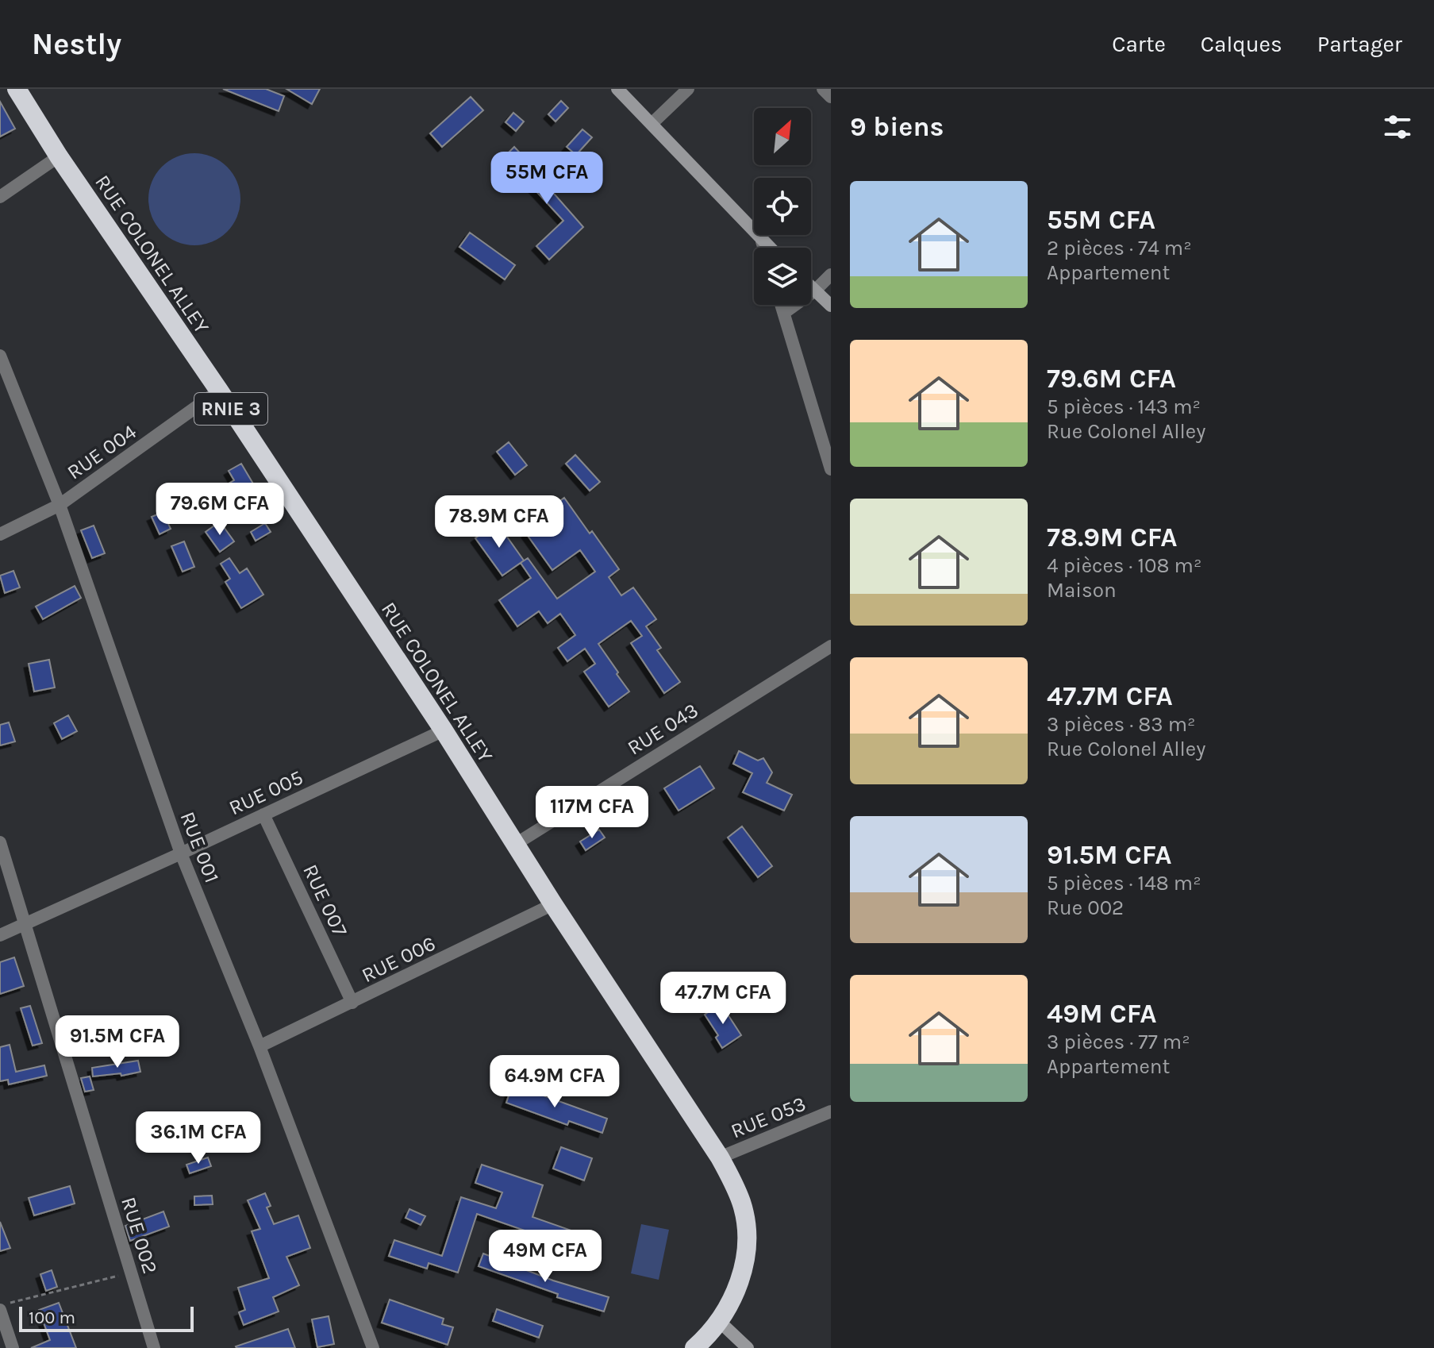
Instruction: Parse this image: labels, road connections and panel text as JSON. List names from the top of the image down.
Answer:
{
  "streets": {
    "highway": ["RUE COLONEL ALLEY", "RNIE 3"],
    "street": [
      "RUE 004",
      "RUE 043",
      "RUE 005",
      "RUE 001",
      "RUE 007",
      "RUE 006",
      "RUE 053",
      "RUE 002"
    ]
  },
  "crossings": [
    ["RUE COLONEL ALLEY", "RNIE 3"],
    ["RUE COLONEL ALLEY", "RUE 004"],
    ["RUE COLONEL ALLEY", "RUE 043"],
    ["RUE COLONEL ALLEY", "RUE 005"],
    ["RUE COLONEL ALLEY", "RUE 006"],
    ["RUE COLONEL ALLEY", "RUE 053"],
    ["RUE 004", "RUE 001"],
    ["RUE 005", "RUE 001"],
    ["RUE 005", "RUE 007"],
    ["RUE 005", "RUE 002"],
    ["RUE 001", "RUE 006"],
    ["RUE 007", "RUE 006"]
  ],
  "scale_bar": "100 m",
  "north": "top right",
  "page": {
    "header": "Nestly",
    "nav": ["Carte", "Calques", "Partager"],
    "heading": "9 biens",
    "price": [
      "55M CFA",
      "79.6M CFA",
      "78.9M CFA",
      "117M CFA",
      "47.7M CFA",
      "91.5M CFA",
      "64.9M CFA",
      "36.1M CFA",
      "49M CFA"
    ],
    "list": [
      {
        "name": "55M CFA",
        "note": "2 pièces · 74 m² · Appartement"
      },
      {
        "name": "79.6M CFA",
        "note": "5 pièces · 143 m² · Rue Colonel Alley"
      },
      {
        "name": "78.9M CFA",
        "note": "4 pièces · 108 m² · Maison"
      },
      {
        "name": "47.7M CFA",
        "note": "3 pièces · 83 m² · Rue Colonel Alley"
      },
      {
        "name": "91.5M CFA",
        "note": "5 pièces · 148 m² · Rue 002"
      },
      {
        "name": "49M CFA",
        "note": "3 pièces · 77 m² · Appartement"
      }
    ],
    "scale": "100 m"
  }
}
